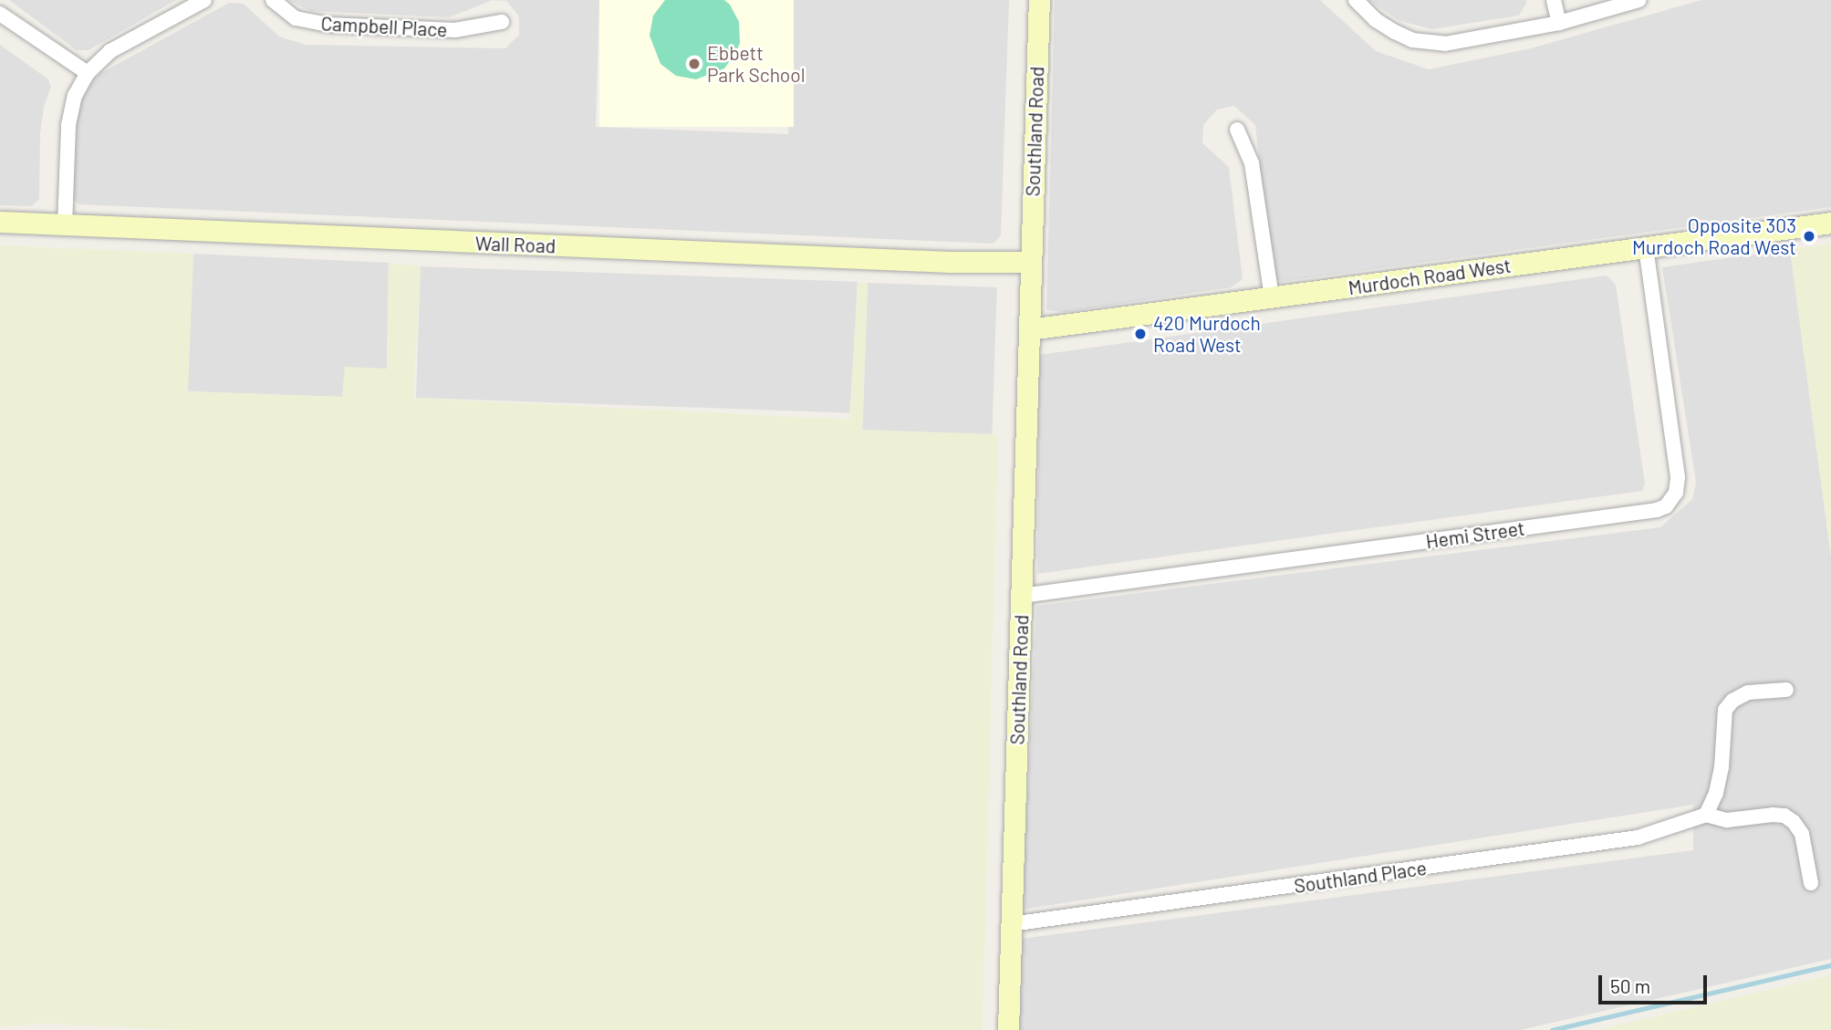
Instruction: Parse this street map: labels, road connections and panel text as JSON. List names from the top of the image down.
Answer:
{
  "streets": {
    "street": [
      "Campbell Place",
      "Southland Road",
      "Wall Road",
      "Murdoch Road West",
      "Hemi Street",
      "Southland Place"
    ]
  },
  "crossings": [
    ["Southland Road", "Wall Road"],
    ["Southland Road", "Murdoch Road West"],
    ["Southland Road", "Hemi Street"],
    ["Southland Road", "Southland Place"],
    ["Murdoch Road West", "Hemi Street"]
  ],
  "places": ["Ebbett Park School", "Opposite 303 Murdoch Road West", "420 Murdoch Road West"],
  "scale_bar": "50 m"
}
